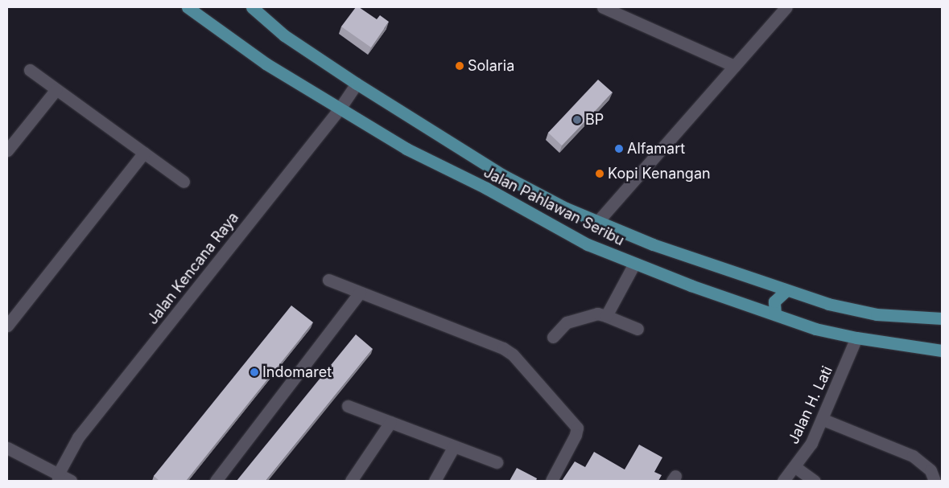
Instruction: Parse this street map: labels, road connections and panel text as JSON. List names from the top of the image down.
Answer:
{
  "streets": {
    "main road": ["Jalan Pahlawan Seribu"],
    "street": ["Jalan Kencana Raya", "Jalan H. Lati"]
  },
  "crossings": [
    ["Jalan Pahlawan Seribu", "Jalan Kencana Raya"],
    ["Jalan Pahlawan Seribu", "Jalan H. Lati"]
  ],
  "places": [
    "Solaria",
    "BP",
    "Alfamart",
    "Kopi Kenangan",
    "Indomaret"
  ]
}
